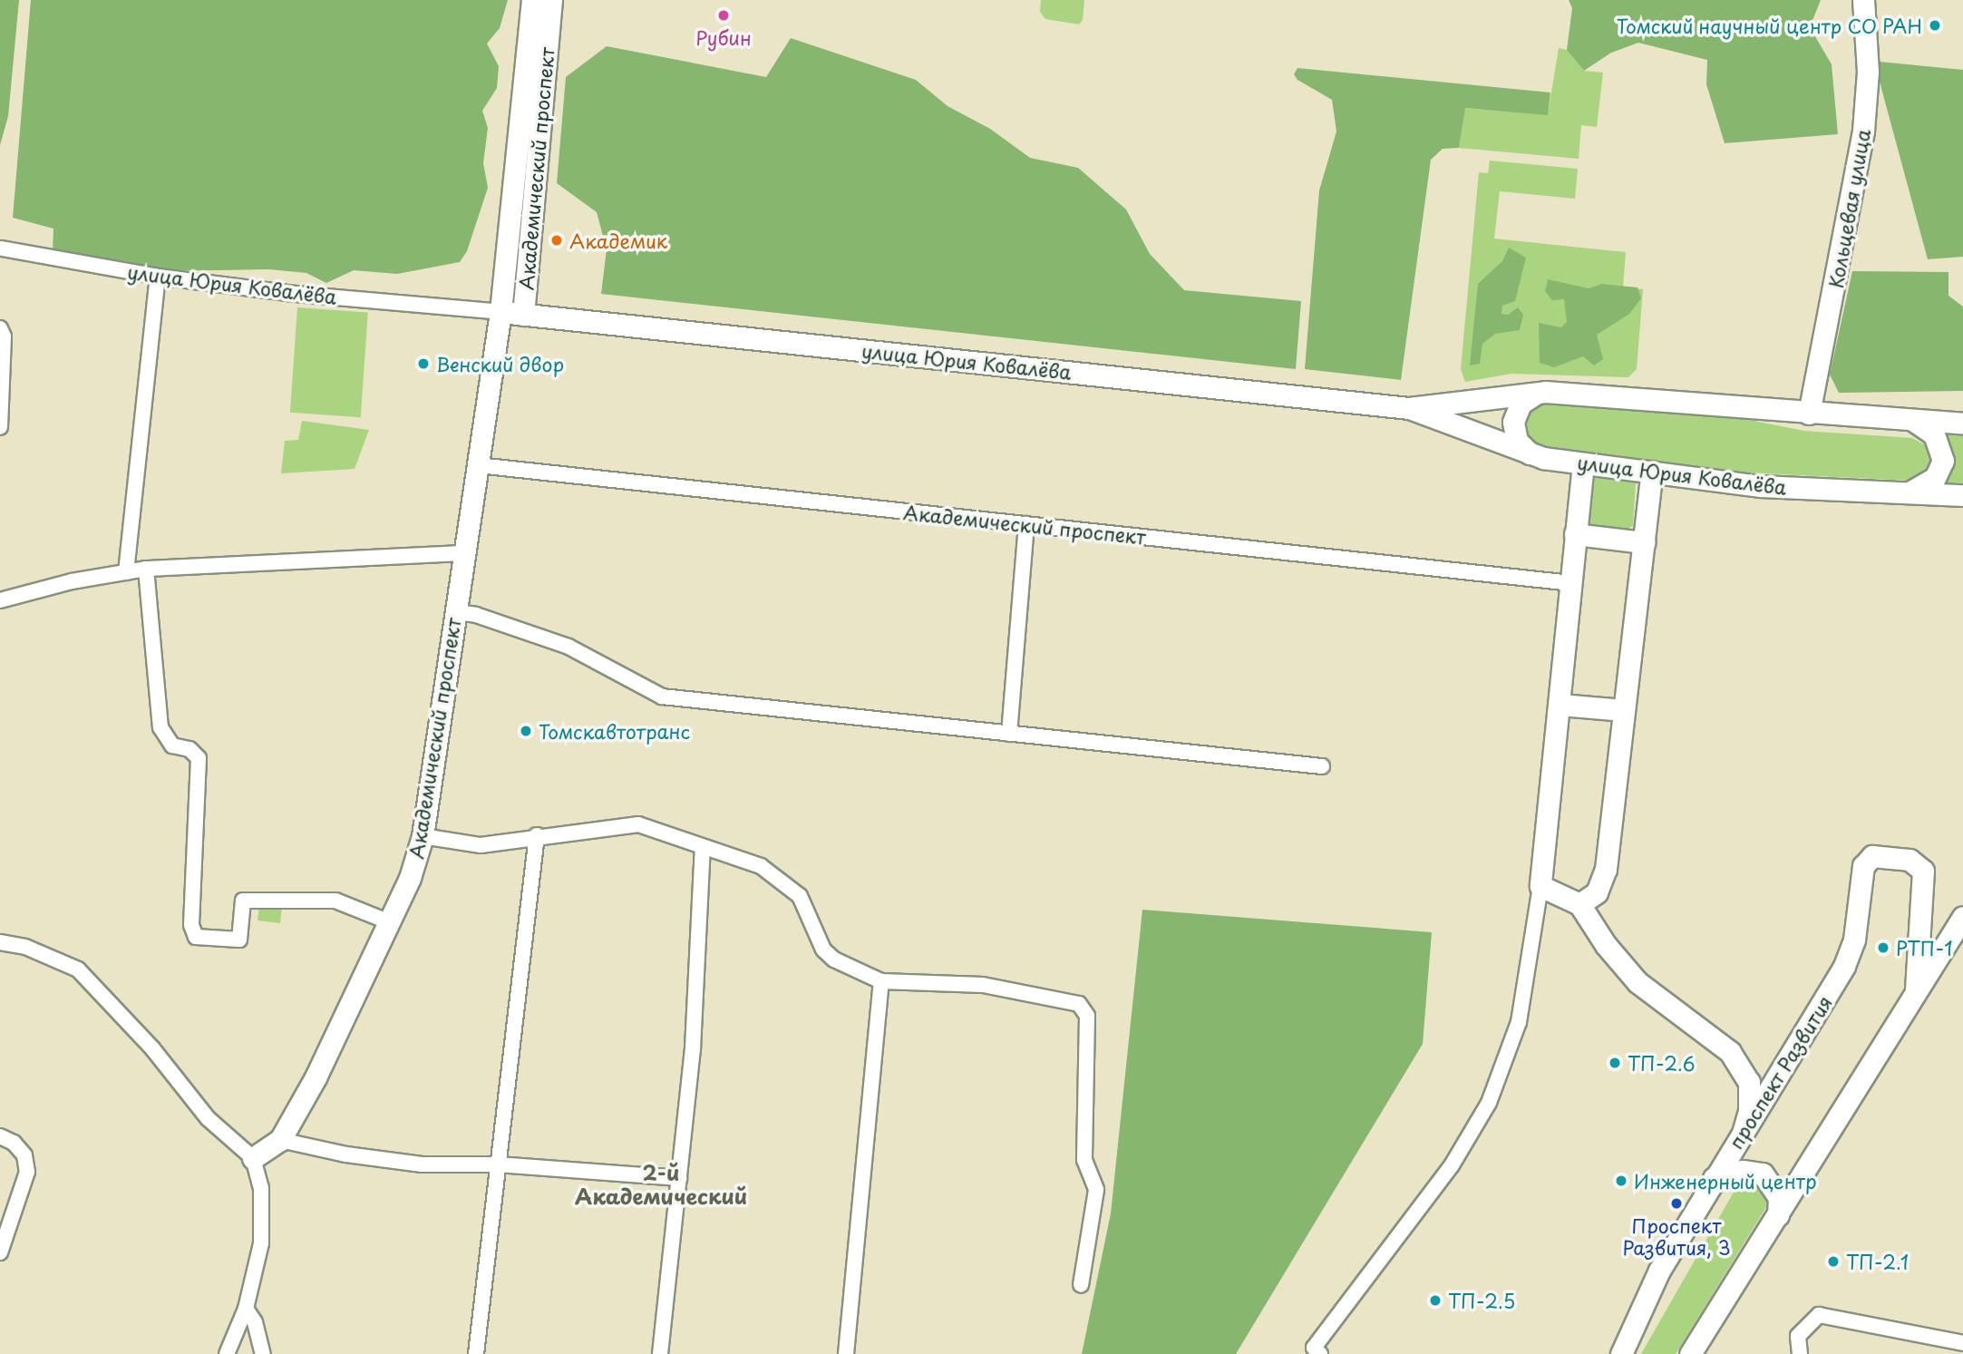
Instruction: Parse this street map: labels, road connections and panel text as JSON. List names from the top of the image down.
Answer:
{
  "streets": {
    "street": [
      "Академический проспект",
      "Кольцевая улица",
      "улица Юрия Ковалёва",
      "проспект Развития"
    ]
  },
  "crossings": [
    ["Академический проспект", "улица Юрия Ковалёва"],
    ["Кольцевая улица", "улица Юрия Ковалёва"]
  ],
  "districts": ["2-й Академический"],
  "places": [
    "Рубин",
    "Томский научный центр СО РАН",
    "Академик",
    "Венский двор",
    "Томскавтотранс",
    "РТП-1",
    "ТП-2.6",
    "Инженерный центр",
    "Проспект Развития, 3",
    "ТП-2.1",
    "ТП-2.5"
  ]
}
